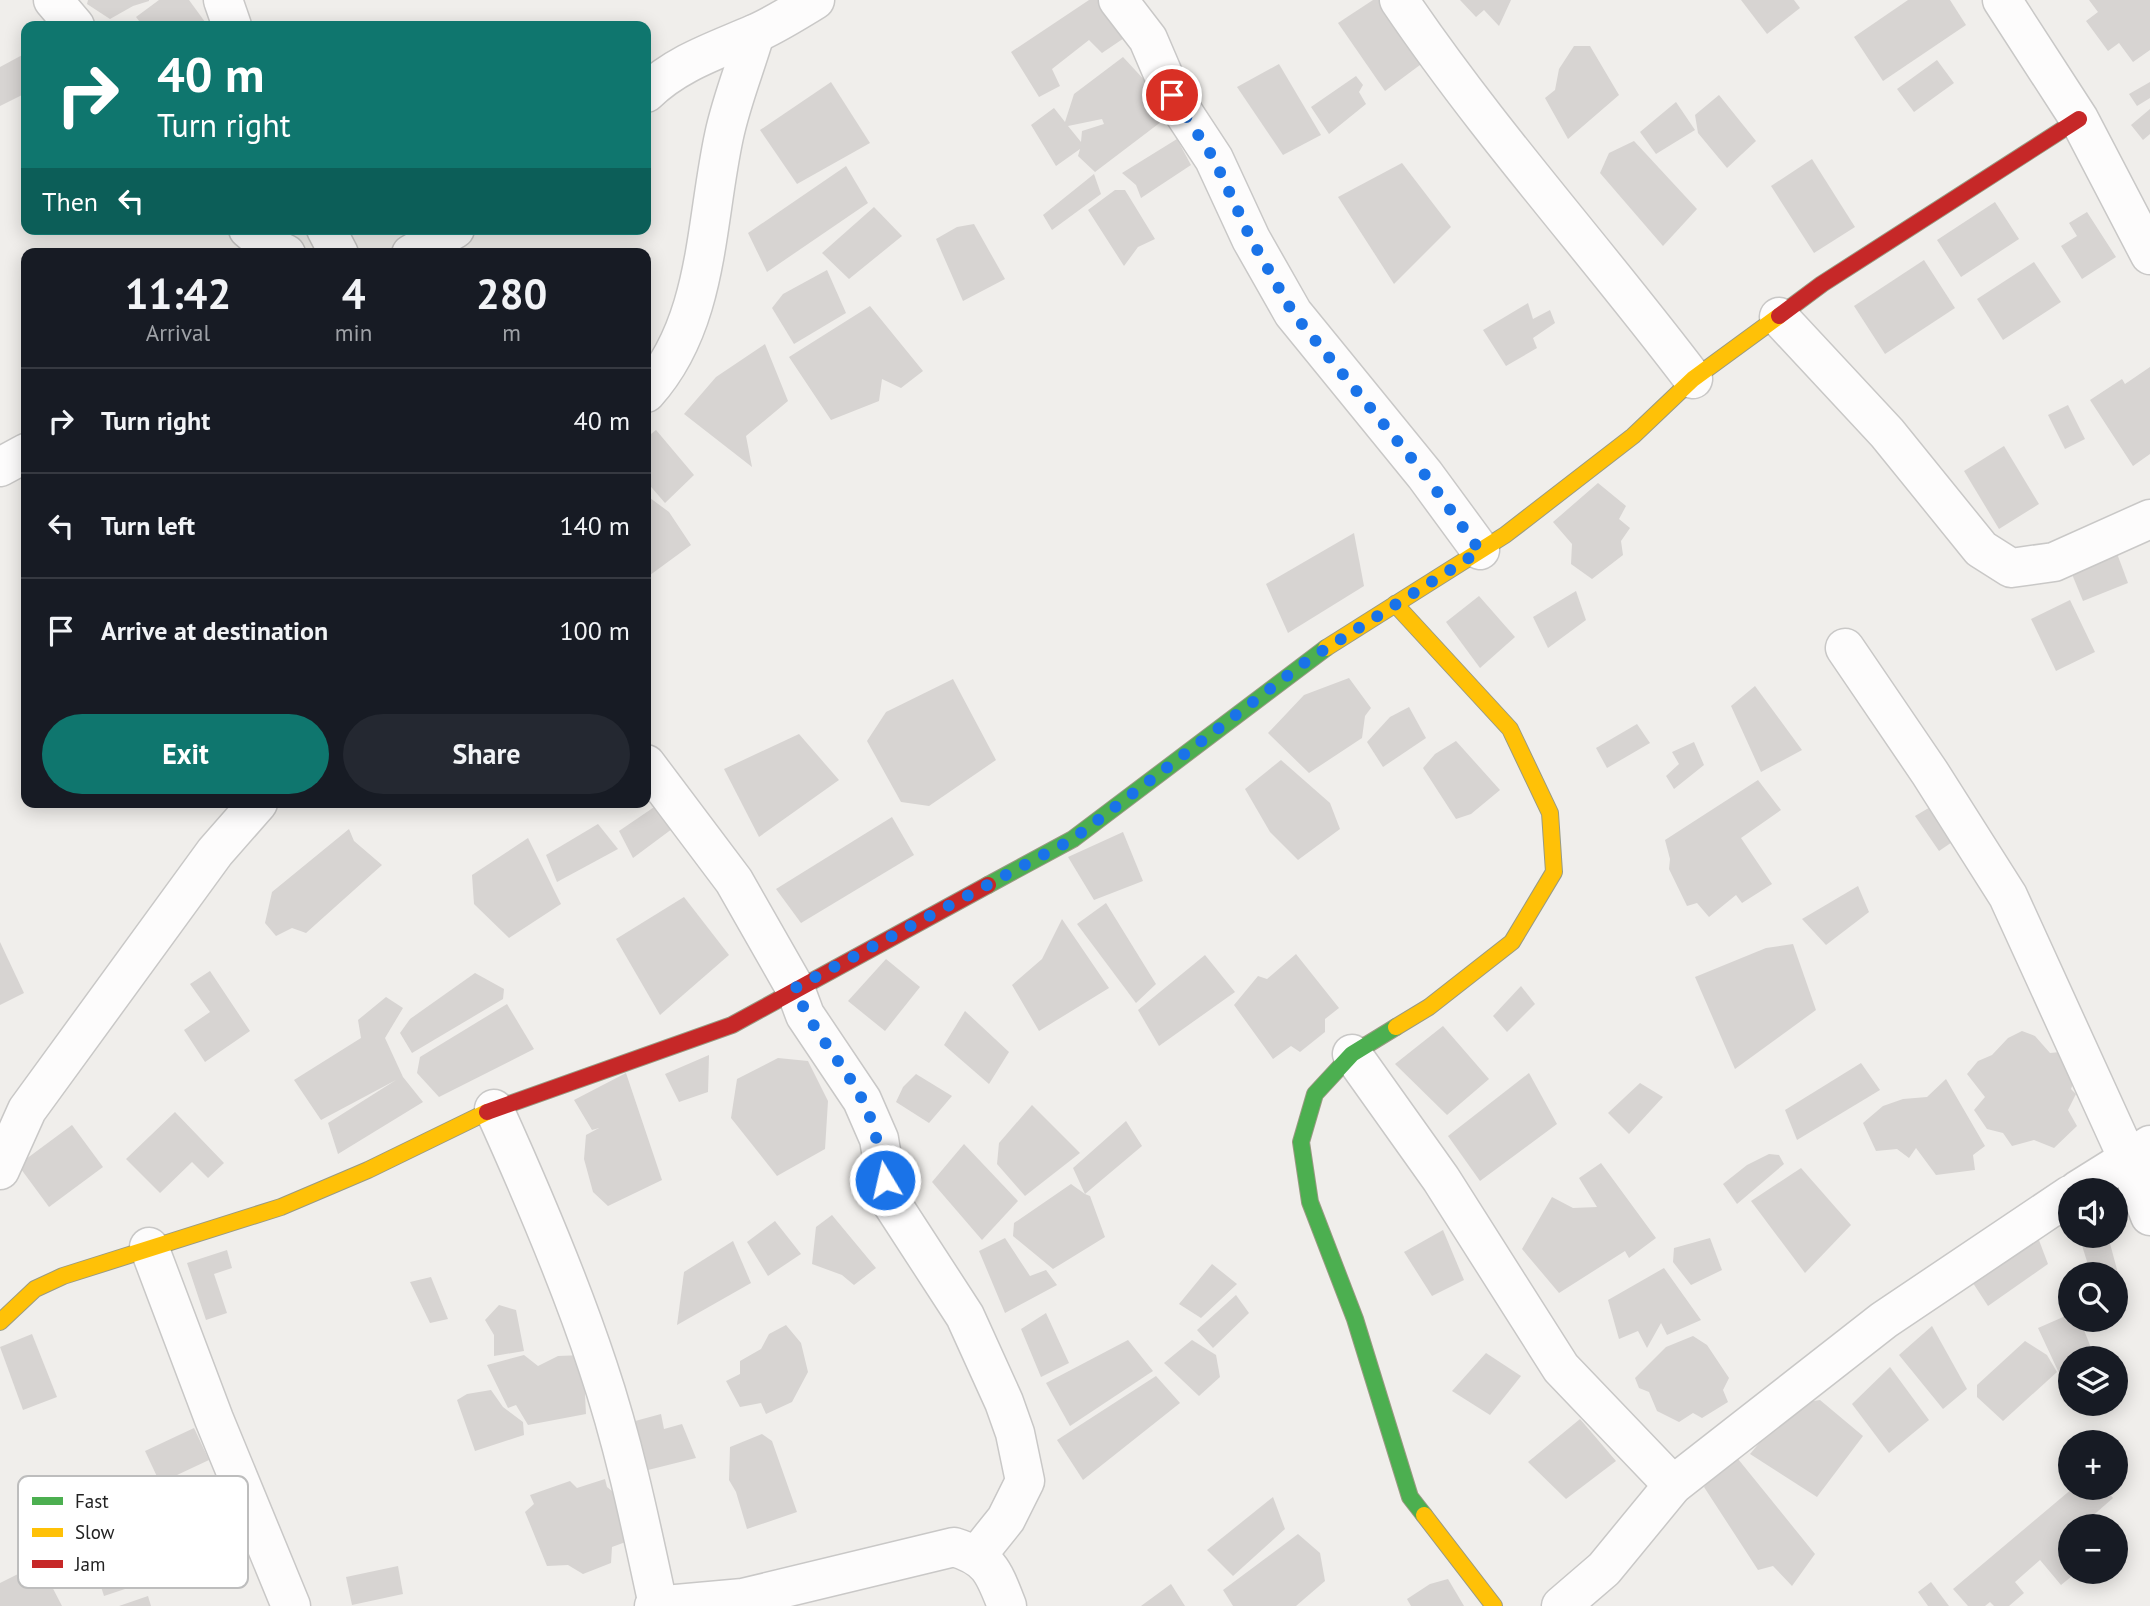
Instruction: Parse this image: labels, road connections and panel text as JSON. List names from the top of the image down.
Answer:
{
  "legend": ["Fast", "Slow", "Jam"],
  "page": {
    "turn": ["40 m", "Turn right"],
    "then": "Then",
    "eta": [
      "11:42",
      "Arrival",
      "4",
      "min",
      "280",
      "m"
    ],
    "list": [
      {
        "name": "Turn right",
        "value": "40 m"
      },
      {
        "name": "Turn left",
        "value": "140 m"
      },
      {
        "name": "Arrive at destination",
        "value": "100 m"
      }
    ],
    "buttons": ["Exit", "Share"],
    "map_buttons": ["+", "−"]
  }
}
